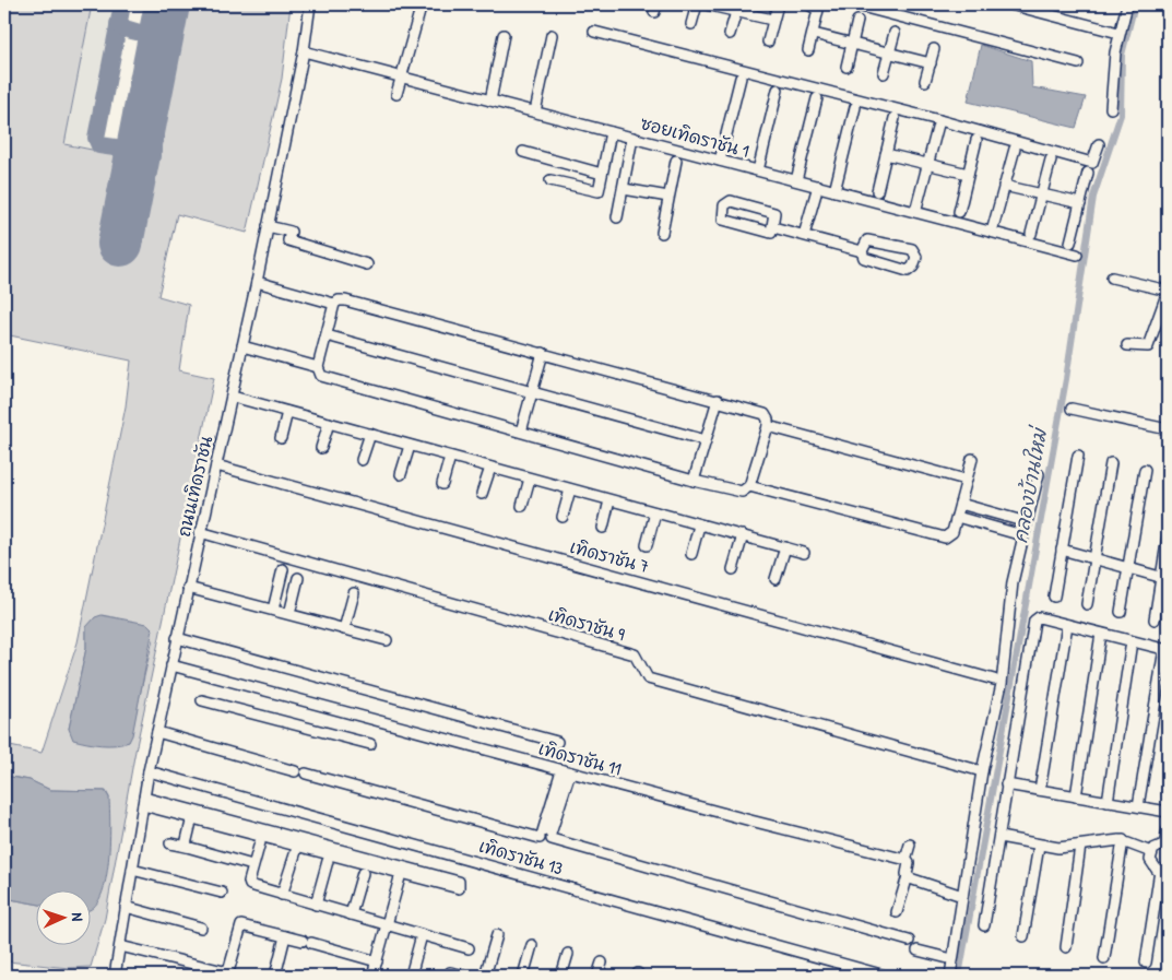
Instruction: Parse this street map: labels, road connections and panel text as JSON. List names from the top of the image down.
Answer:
{
  "streets": {
    "street": [
      "ซอยเทิดราชัน 1",
      "ถนนเทิดราชัน",
      "เทิดราชัน 7",
      "เทิดราชัน 9",
      "เทิดราชัน 11",
      "เทิดราชัน 13"
    ]
  },
  "crossings": [
    ["ซอยเทิดราชัน 1", "ถนนเทิดราชัน"],
    ["ถนนเทิดราชัน", "เทิดราชัน 7"],
    ["ถนนเทิดราชัน", "เทิดราชัน 9"],
    ["ถนนเทิดราชัน", "เทิดราชัน 11"],
    ["ถนนเทิดราชัน", "เทิดราชัน 13"]
  ],
  "water": ["คลองบ้านใหม่"],
  "north": "right"
}
